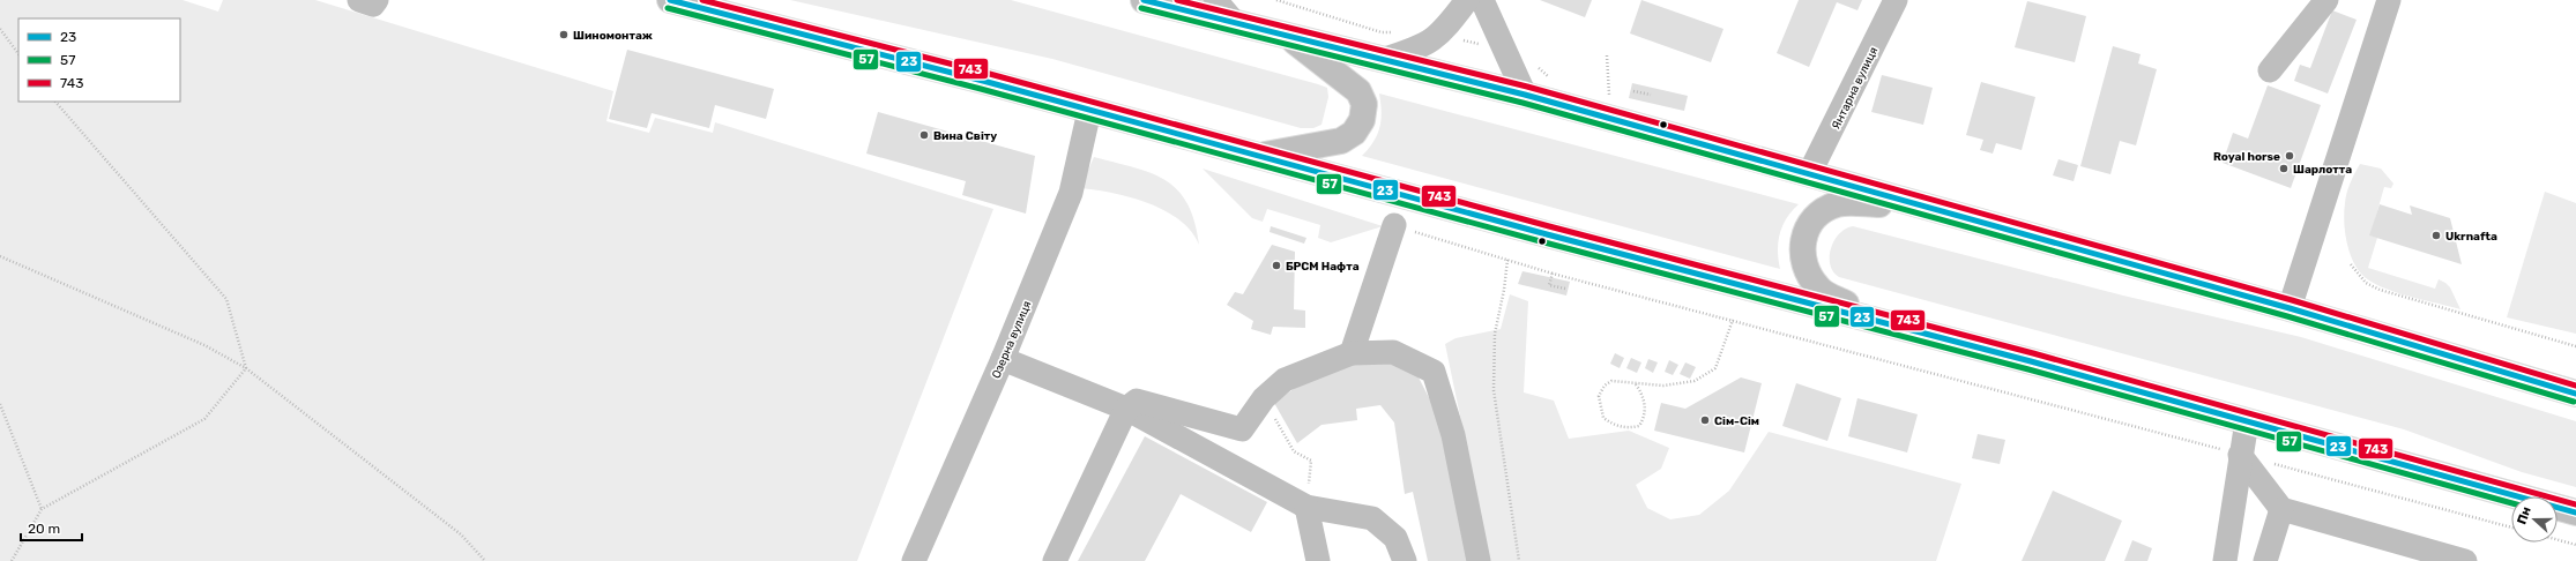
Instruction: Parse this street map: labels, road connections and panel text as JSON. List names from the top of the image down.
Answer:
{
  "streets": {
    "street": ["Янтарна вулиця", "Озерна вулиця"]
  },
  "places": [
    "Шиномонтаж",
    "Вина Світу",
    "Royal horse",
    "Шарлотта",
    "Ukrnafta",
    "БРСМ Нафта",
    "Сім-Сім"
  ],
  "lines": ["transit line 23", "transit line 743", "transit line 57"],
  "legend": ["23", "57", "743"],
  "scale_bar": "20 m",
  "north": "left"
}
